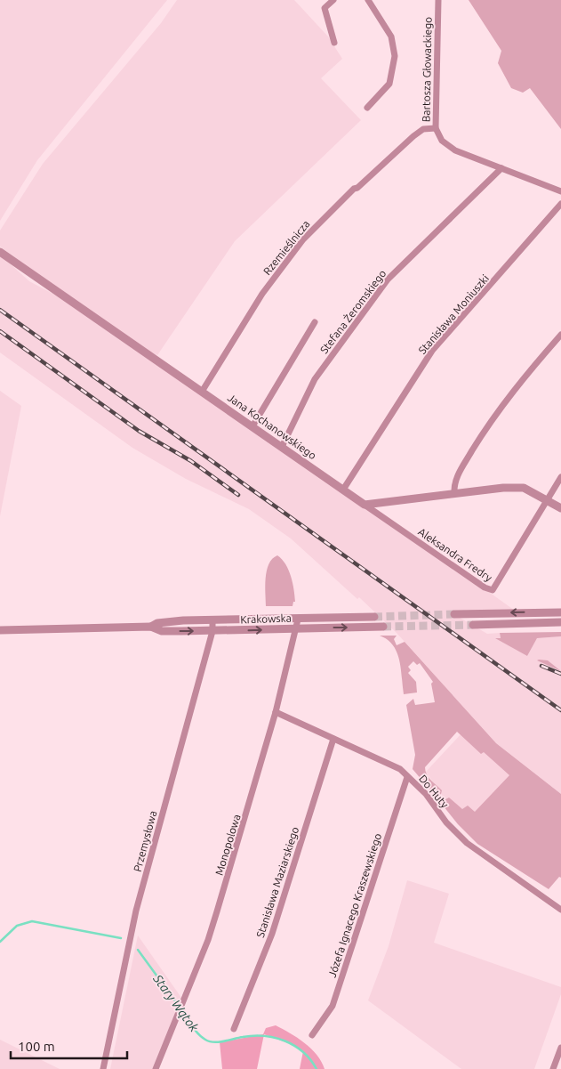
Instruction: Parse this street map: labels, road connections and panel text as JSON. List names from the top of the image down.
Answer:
{
  "streets": {
    "street": [
      "Bartosza Głowackiego",
      "Rzemieślnicza",
      "Stefana Żeromskiego",
      "Stanisława Moniuszki",
      "Jana Kochanowskiego",
      "Aleksandra Fredry",
      "Krakowska",
      "Do Huty",
      "Przemysłowa",
      "Monopolowa",
      "Stanisława Maziarskiego",
      "Józefa Ignacego Kraszewskiego"
    ]
  },
  "crossings": [
    ["Bartosza Głowackiego", "Rzemieślnicza"],
    ["Bartosza Głowackiego", "Stefana Żeromskiego"],
    ["Rzemieślnicza", "Jana Kochanowskiego"],
    ["Stefana Żeromskiego", "Jana Kochanowskiego"],
    ["Stanisława Moniuszki", "Jana Kochanowskiego"],
    ["Jana Kochanowskiego", "Aleksandra Fredry"],
    ["Krakowska", "Przemysłowa"],
    ["Krakowska", "Monopolowa"],
    ["Do Huty", "Monopolowa"],
    ["Do Huty", "Stanisława Maziarskiego"],
    ["Do Huty", "Józefa Ignacego Kraszewskiego"]
  ],
  "water": ["Stary Wątok"],
  "scale_bar": "100 m"
}
